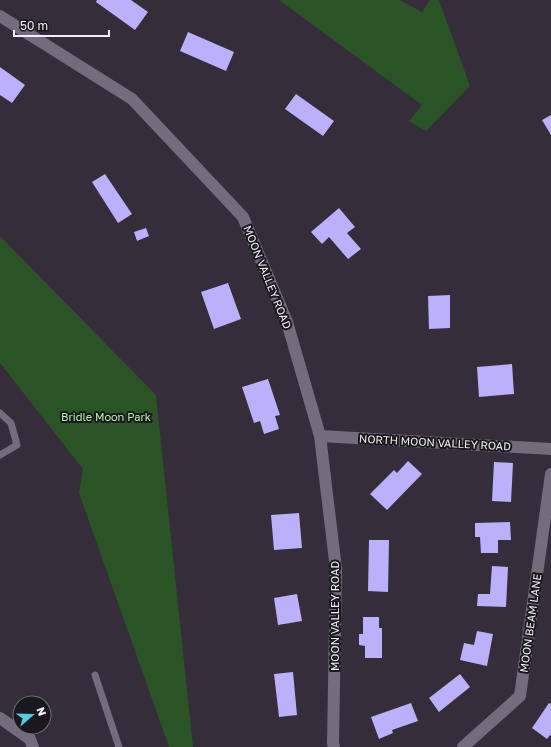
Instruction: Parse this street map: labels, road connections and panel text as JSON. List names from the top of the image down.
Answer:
{
  "streets": {
    "street": ["MOON VALLEY ROAD", "NORTH MOON VALLEY ROAD", "MOON BEAM LANE"]
  },
  "crossings": [
    ["MOON VALLEY ROAD", "NORTH MOON VALLEY ROAD"]
  ],
  "parks": ["Bridle Moon Park"],
  "scale_bar": "50 m",
  "north": "right"
}
